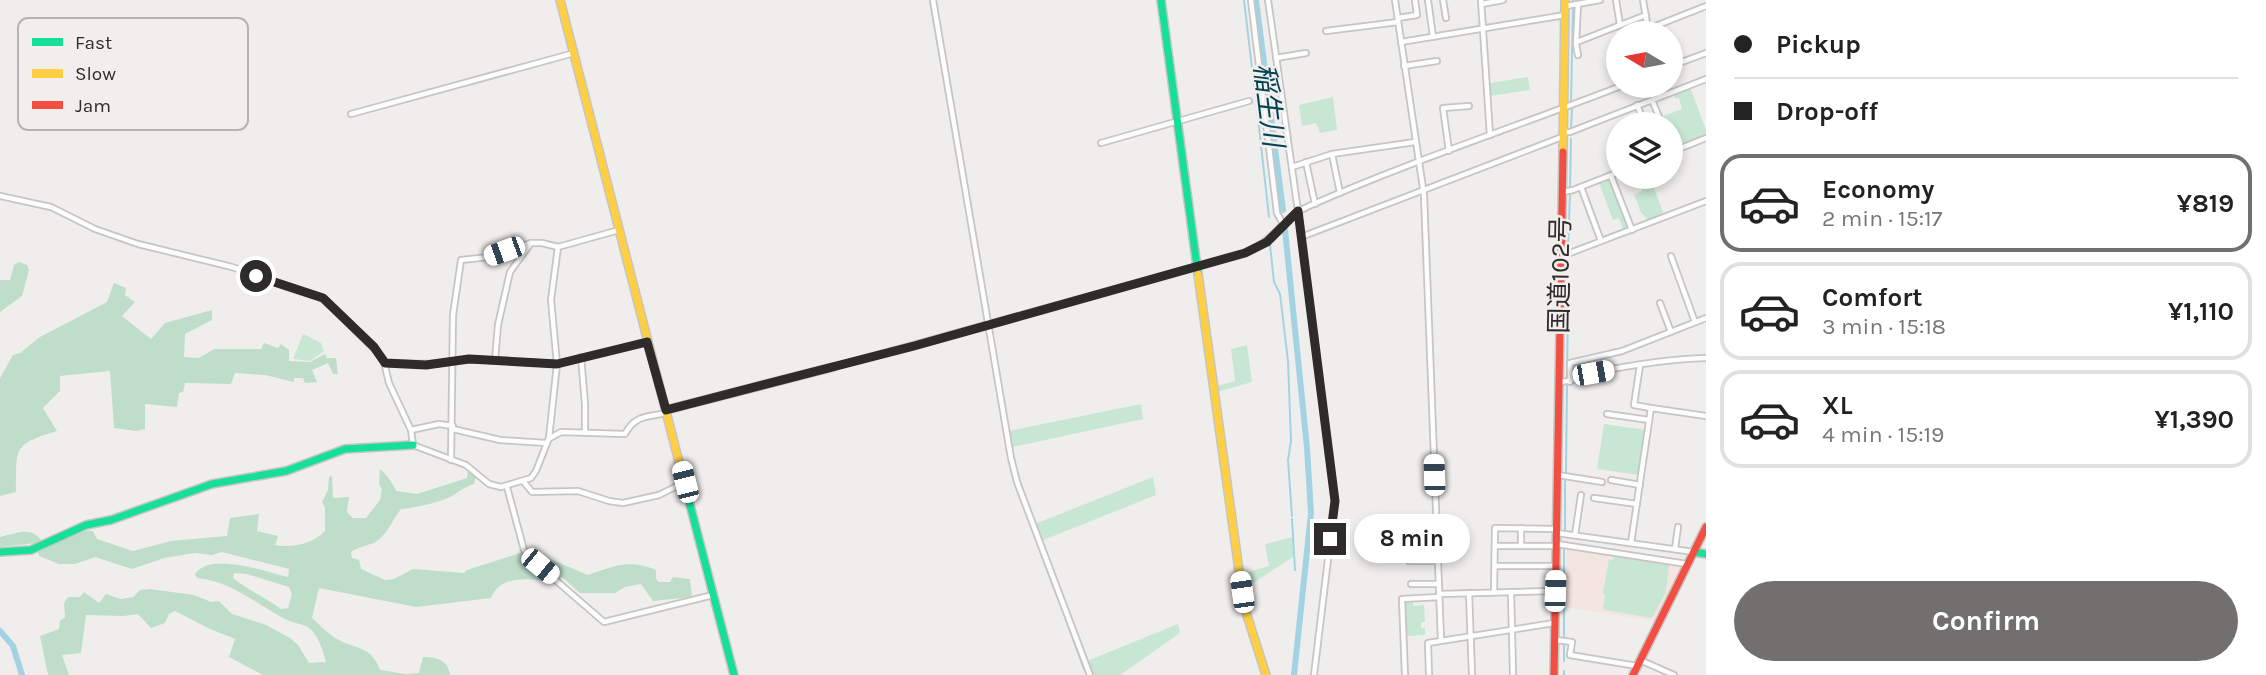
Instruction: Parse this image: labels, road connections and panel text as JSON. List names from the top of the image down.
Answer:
{
  "streets": {
    "main road": ["国道102号"]
  },
  "water": ["稲生川"],
  "legend": ["Fast", "Slow", "Jam"],
  "north": "left",
  "page": {
    "banner": ["Pickup", "Drop-off"],
    "list": [
      {
        "name": "Economy",
        "note": "2 min · 15:17",
        "value": "¥819"
      },
      {
        "name": "Comfort",
        "note": "3 min · 15:18",
        "value": "¥1,110"
      },
      {
        "name": "XL",
        "note": "4 min · 15:19",
        "value": "¥1,390"
      }
    ],
    "bubble": "8 min",
    "buttons": "Confirm"
  }
}
